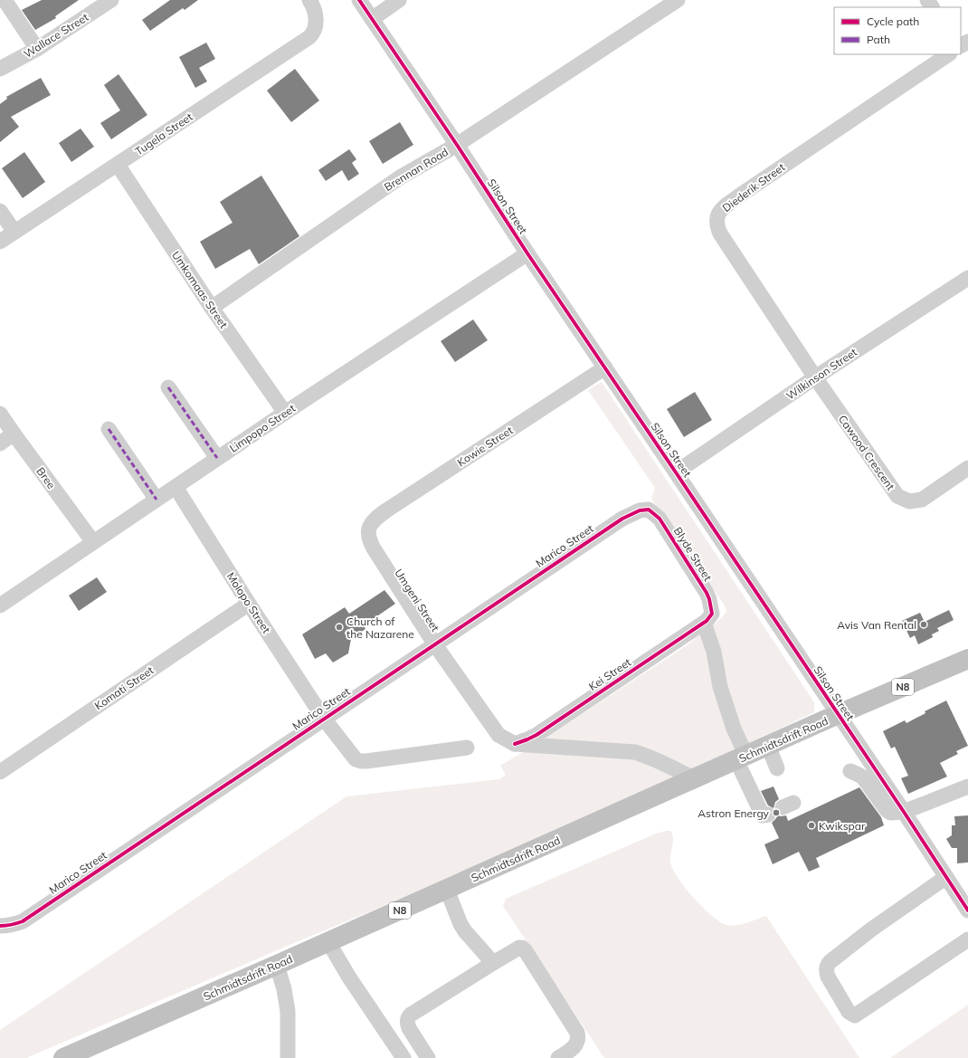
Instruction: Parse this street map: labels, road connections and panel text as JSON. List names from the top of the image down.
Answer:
{
  "streets": {
    "highway": ["N8", "Schmidtsdrift Road"],
    "street": [
      "Wallace Street",
      "Tugela Street",
      "Brennan Road",
      "Diederik Street",
      "Silson Street",
      "Umkomaas Street",
      "Wilkinson Street",
      "Limpopo Street",
      "Kowie Street",
      "Cawood Crescent",
      "Bree",
      "Marico Street",
      "Blyde Street",
      "Umgeni Street",
      "Molopo Street",
      "Kei Street",
      "Komati Street"
    ]
  },
  "crossings": [
    ["Tugela Street", "Umkomaas Street"],
    ["Brennan Road", "Silson Street"],
    ["Brennan Road", "Umkomaas Street"],
    ["Diederik Street", "Wilkinson Street"],
    ["Diederik Street", "Cawood Crescent"],
    ["Silson Street", "Wilkinson Street"],
    ["Silson Street", "Limpopo Street"],
    ["Silson Street", "Kowie Street"],
    ["Silson Street", "Schmidtsdrift Road"],
    ["Umkomaas Street", "Limpopo Street"],
    ["Wilkinson Street", "Cawood Crescent"],
    ["Limpopo Street", "Bree"],
    ["Limpopo Street", "Molopo Street"],
    ["Kowie Street", "Umgeni Street"],
    ["Marico Street", "Blyde Street"],
    ["Marico Street", "Umgeni Street"],
    ["Marico Street", "Molopo Street"],
    ["Blyde Street", "Kei Street"],
    ["Blyde Street", "Schmidtsdrift Road"],
    ["Umgeni Street", "Kei Street"],
    ["Molopo Street", "Komati Street"]
  ],
  "places": [
    "Avis Van Rental",
    "Church of the Nazarene",
    "Astron Energy",
    "Kwikspar"
  ],
  "legend": ["Cycle path", "Path"]
}
